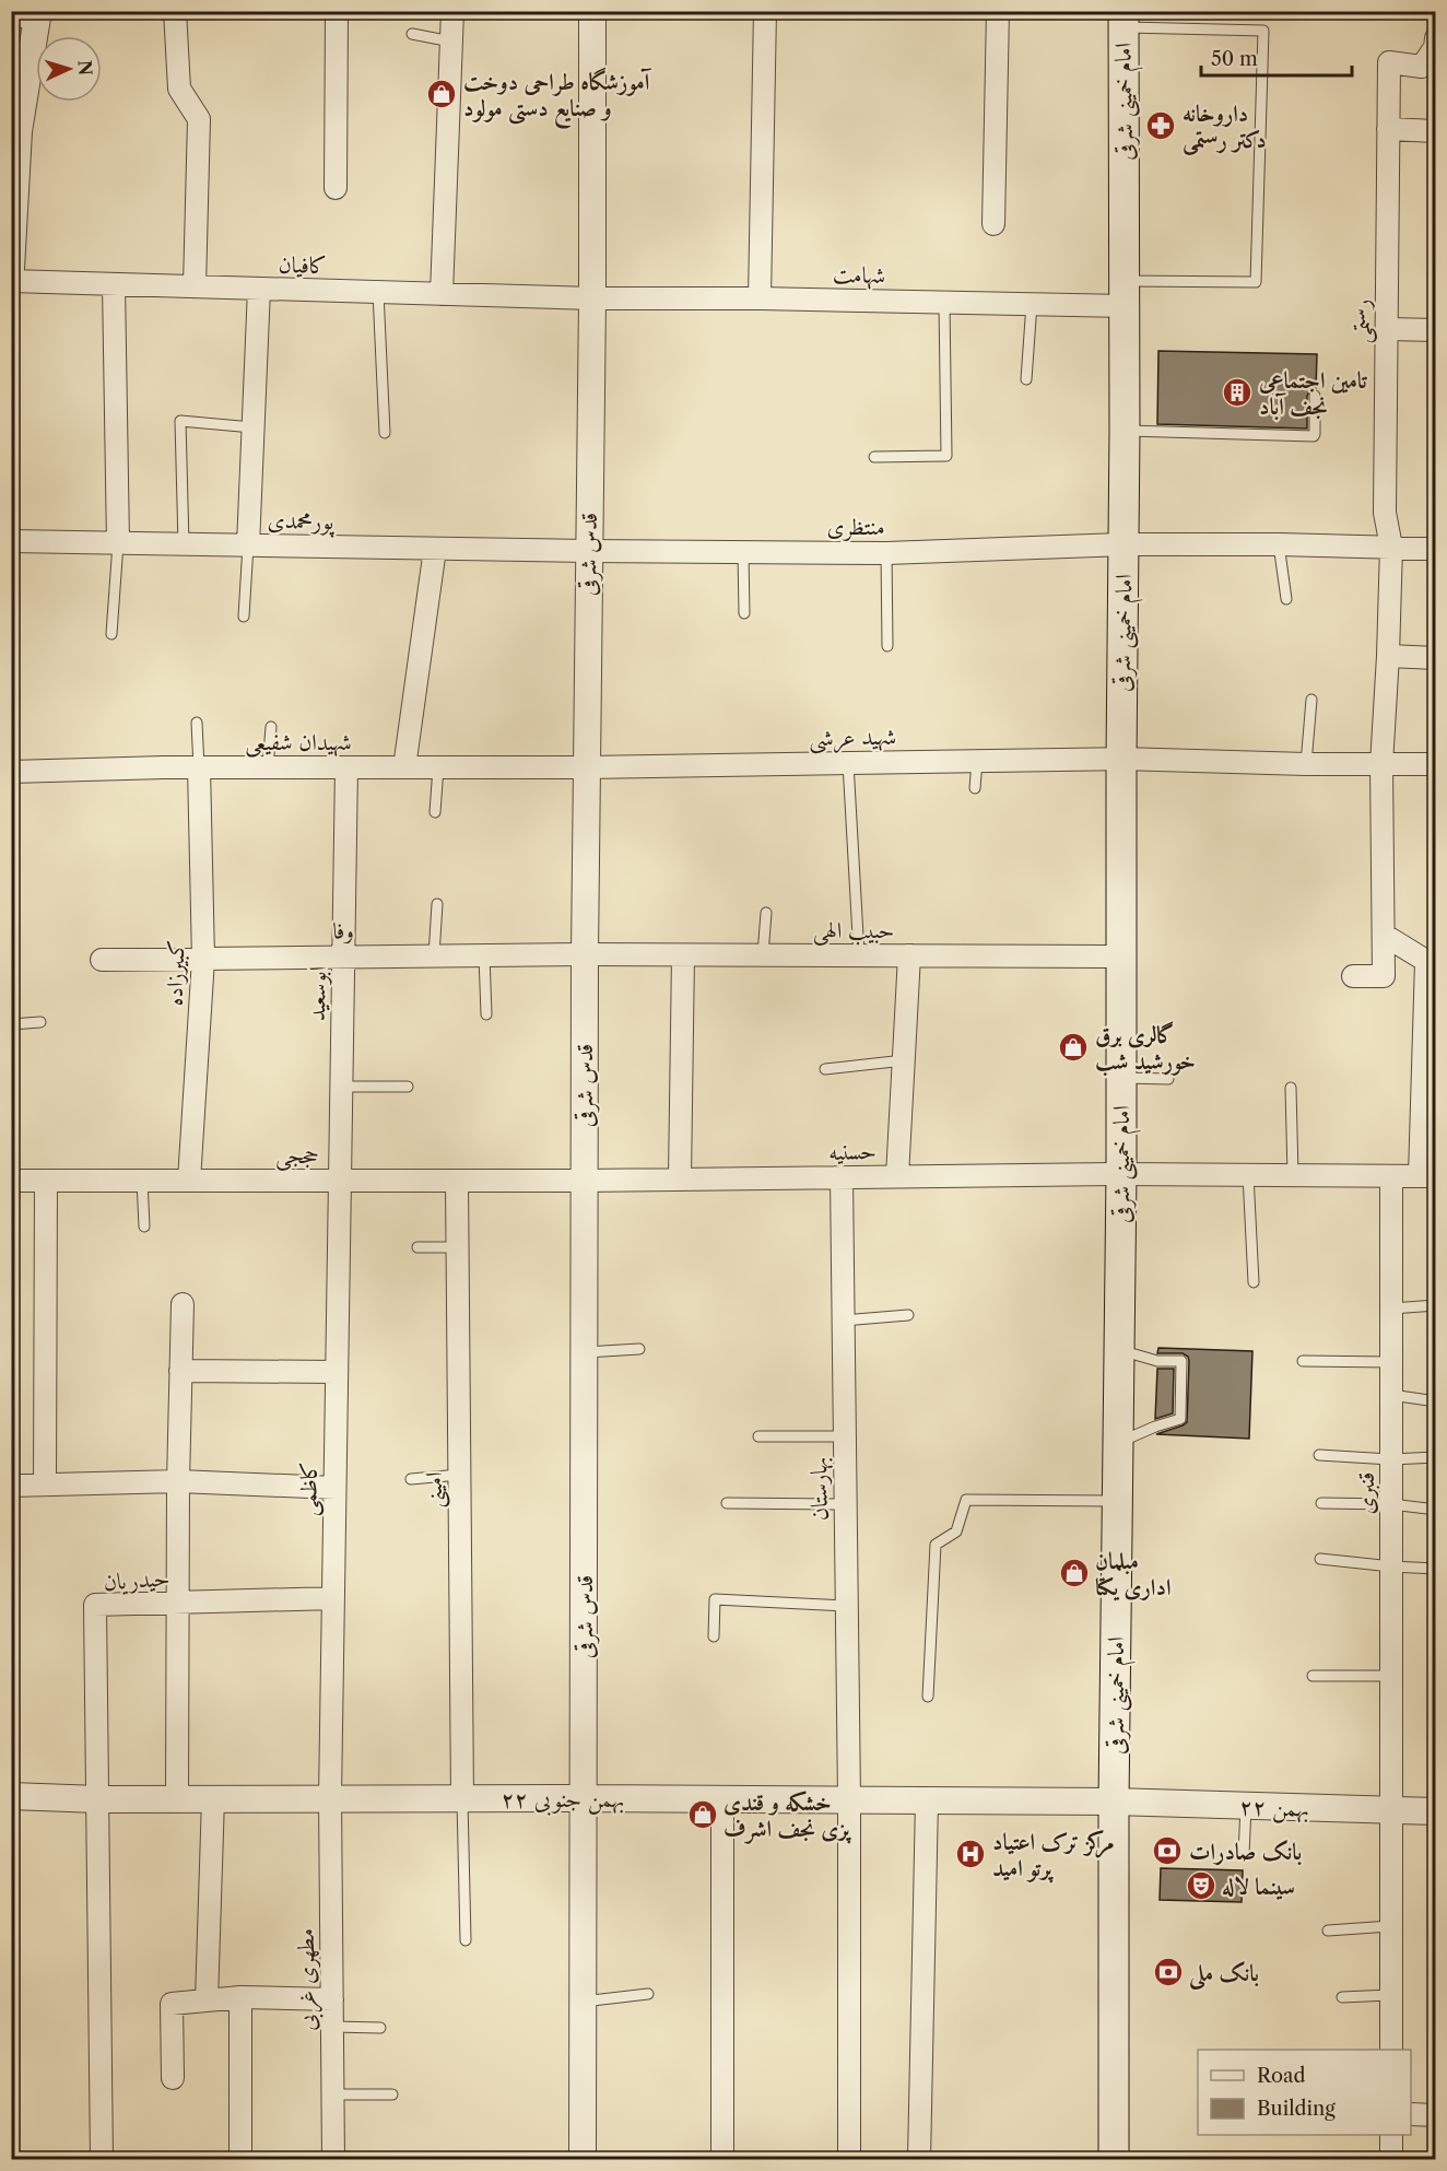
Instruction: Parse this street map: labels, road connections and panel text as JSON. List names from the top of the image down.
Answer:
{
  "streets": {
    "main road": ["امام خمینی شرقی"],
    "street": [
      "کافیان",
      "شهامت",
      "رستمی",
      "پورمحمدی",
      "منتظری",
      "قدس شرقی",
      "شهید عرشی",
      "شهیدان شفیعی",
      "حبیب الهی",
      "وفا",
      "کبیرزاده",
      "ابوسعید",
      "حسنیه",
      "حججی",
      "کاظمی",
      "بهارستان",
      "امینی",
      "قنبری",
      "حیدریان",
      "۲۲ بهمن جنوبی",
      "۲۲ بهمن",
      "مطهری غربی"
    ]
  },
  "crossings": [
    ["امام خمینی شرقی", "شهامت"],
    ["امام خمینی شرقی", "منتظری"],
    ["امام خمینی شرقی", "شهید عرشی"],
    ["امام خمینی شرقی", "حبیب الهی"],
    ["امام خمینی شرقی", "حسنیه"],
    ["امام خمینی شرقی", "۲۲ بهمن جنوبی"],
    ["امام خمینی شرقی", "۲۲ بهمن"],
    ["کافیان", "شهامت"],
    ["کافیان", "قدس شرقی"],
    ["شهامت", "قدس شرقی"],
    ["رستمی", "منتظری"],
    ["رستمی", "شهید عرشی"],
    ["پورمحمدی", "منتظری"],
    ["پورمحمدی", "قدس شرقی"],
    ["منتظری", "قدس شرقی"],
    ["قدس شرقی", "شهید عرشی"],
    ["قدس شرقی", "شهیدان شفیعی"],
    ["قدس شرقی", "حبیب الهی"],
    ["قدس شرقی", "وفا"],
    ["قدس شرقی", "حسنیه"],
    ["قدس شرقی", "حججی"],
    ["قدس شرقی", "۲۲ بهمن جنوبی"],
    ["شهید عرشی", "شهیدان شفیعی"],
    ["شهیدان شفیعی", "کبیرزاده"],
    ["شهیدان شفیعی", "ابوسعید"],
    ["حبیب الهی", "وفا"],
    ["وفا", "کبیرزاده"],
    ["وفا", "ابوسعید"],
    ["کبیرزاده", "حججی"],
    ["ابوسعید", "حججی"],
    ["ابوسعید", "کاظمی"],
    ["حسنیه", "حججی"],
    ["حسنیه", "بهارستان"],
    ["حسنیه", "قنبری"],
    ["حججی", "کاظمی"],
    ["حججی", "امینی"],
    ["کاظمی", "حیدریان"],
    ["کاظمی", "۲۲ بهمن جنوبی"],
    ["کاظمی", "مطهری غربی"],
    ["بهارستان", "۲۲ بهمن جنوبی"],
    ["امینی", "۲۲ بهمن جنوبی"],
    ["قنبری", "۲۲ بهمن"],
    ["حیدریان", "۲۲ بهمن جنوبی"],
    ["۲۲ بهمن جنوبی", "۲۲ بهمن"],
    ["۲۲ بهمن جنوبی", "مطهری غربی"]
  ],
  "places": {
    "shop": [
      "آموزشگاه طراحی دوخت و صنایع دستی مولود",
      "گالری برق خورشید شب",
      "مبلمان اداری یکتا",
      "خشکه و قندی پزی نجف اشرف"
    ],
    "pharmacy": ["داروخانه دکتر رستمی"],
    "building": ["تامین اجتماعی نجف آباد"],
    "bank": ["بانک صادرات", "بانک ملی"],
    "hospital": ["مرکز ترک اعتیاد پرتو امید"],
    "theatre": ["سینما لاله"]
  },
  "legend": ["Road", "Building"],
  "scale_bar": "50 m",
  "north": "right"
}
